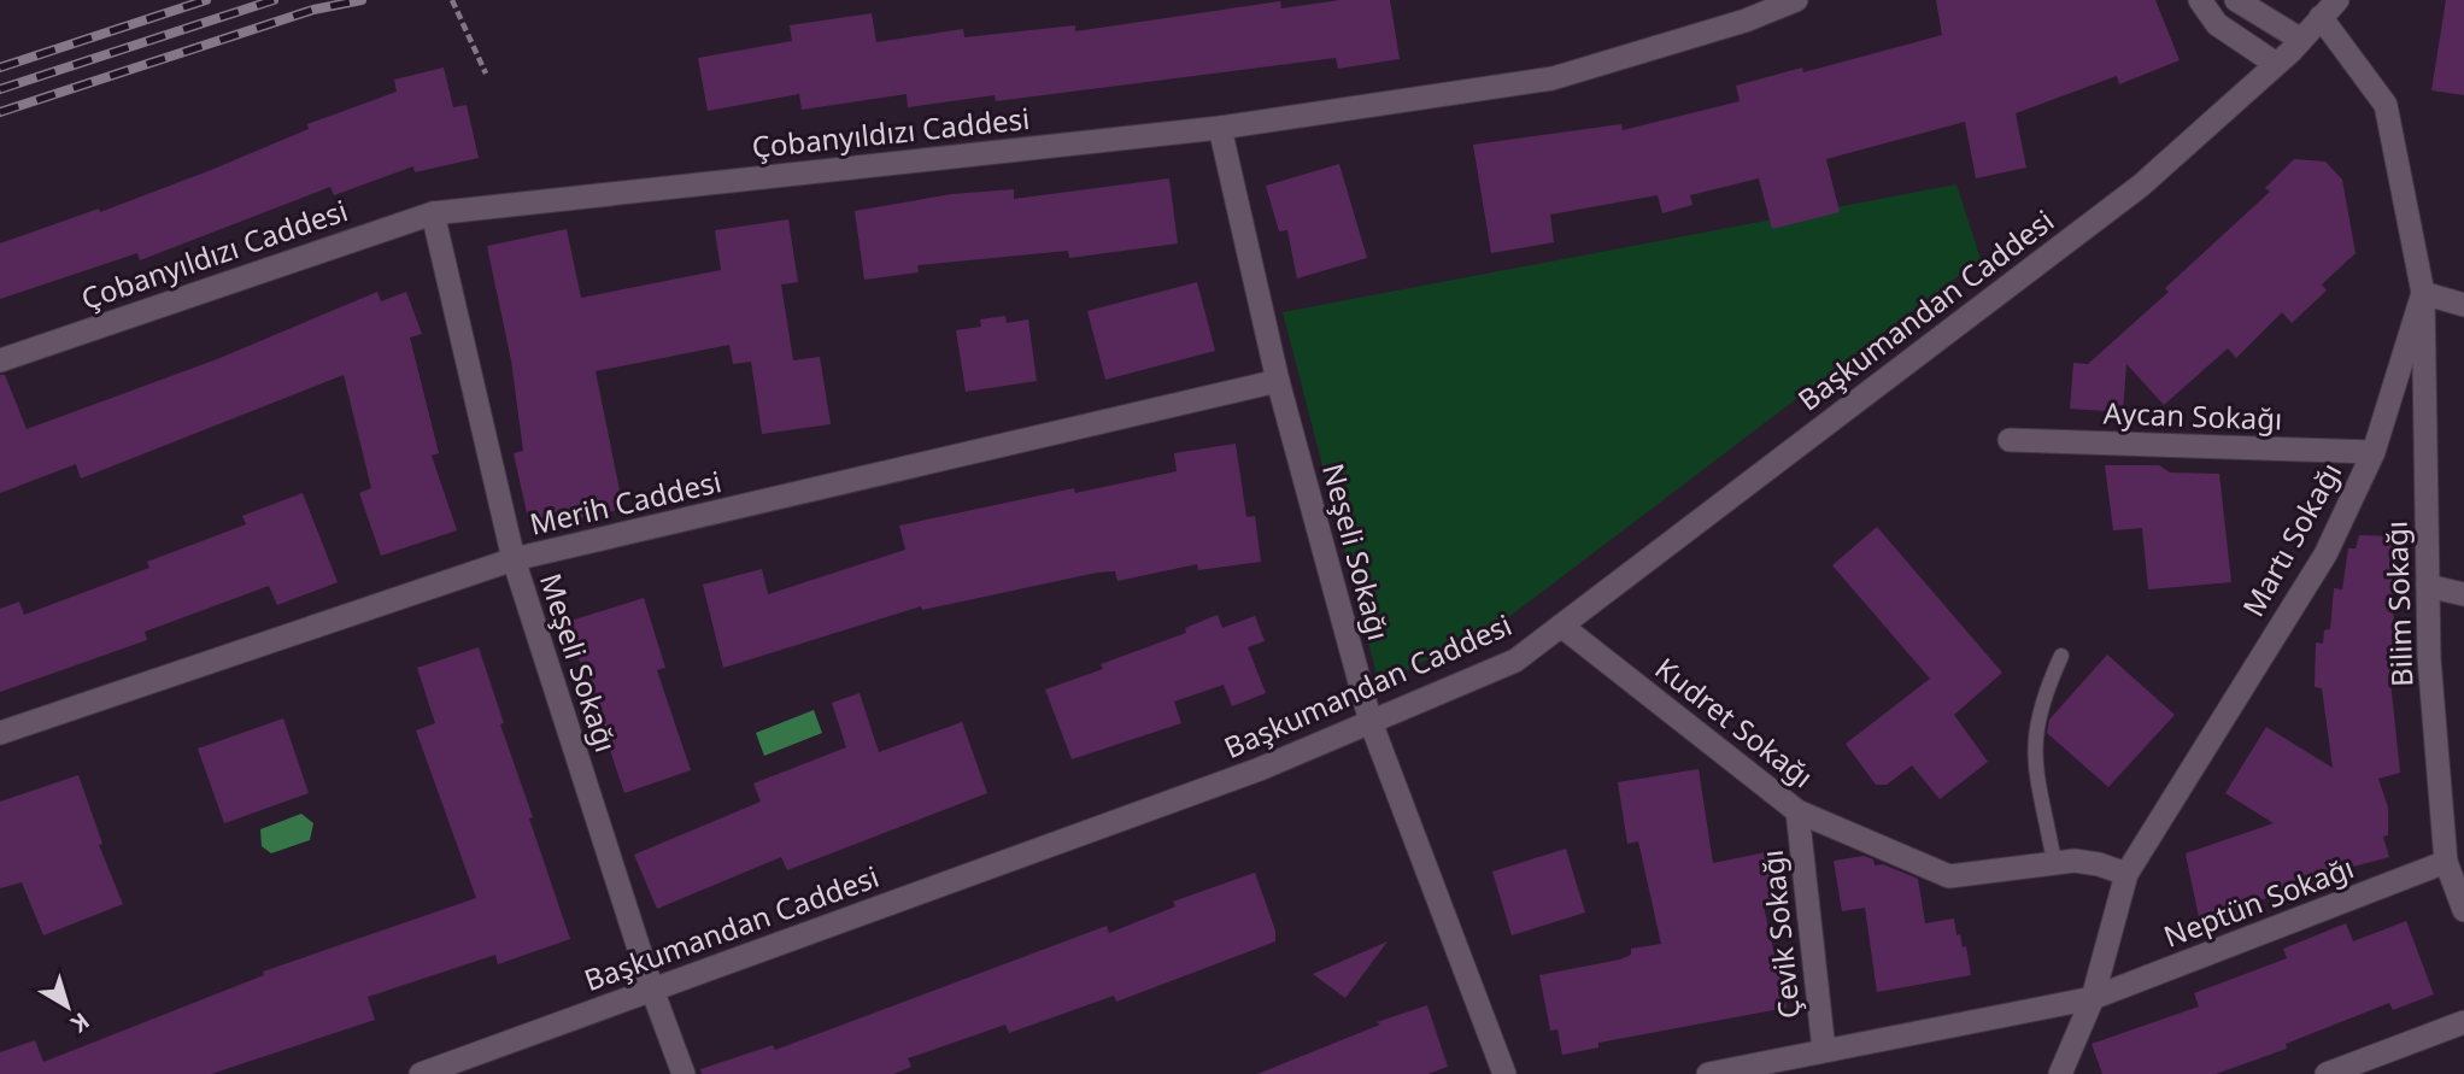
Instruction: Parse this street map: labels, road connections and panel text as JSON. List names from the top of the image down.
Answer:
{
  "streets": {
    "street": [
      "Çobanyıldızı Caddesi",
      "Başkumandan Caddesi",
      "Aycan Sokağı",
      "Merih Caddesi",
      "Martı Sokağı",
      "Neşeli Sokağı",
      "Bilim Sokağı",
      "Meşeli Sokağı",
      "Kudret Sokağı",
      "Neptün Sokağı",
      "Çevik Sokağı"
    ]
  },
  "crossings": [
    ["Çobanyıldızı Caddesi", "Neşeli Sokağı"],
    ["Çobanyıldızı Caddesi", "Meşeli Sokağı"],
    ["Başkumandan Caddesi", "Martı Sokağı"],
    ["Başkumandan Caddesi", "Neşeli Sokağı"],
    ["Başkumandan Caddesi", "Meşeli Sokağı"],
    ["Başkumandan Caddesi", "Kudret Sokağı"],
    ["Aycan Sokağı", "Martı Sokağı"],
    ["Merih Caddesi", "Neşeli Sokağı"],
    ["Merih Caddesi", "Meşeli Sokağı"],
    ["Martı Sokağı", "Bilim Sokağı"],
    ["Martı Sokağı", "Kudret Sokağı"],
    ["Martı Sokağı", "Neptün Sokağı"],
    ["Bilim Sokağı", "Neptün Sokağı"],
    ["Kudret Sokağı", "Çevik Sokağı"],
    ["Neptün Sokağı", "Çevik Sokağı"]
  ],
  "north": "bottom right"
}
